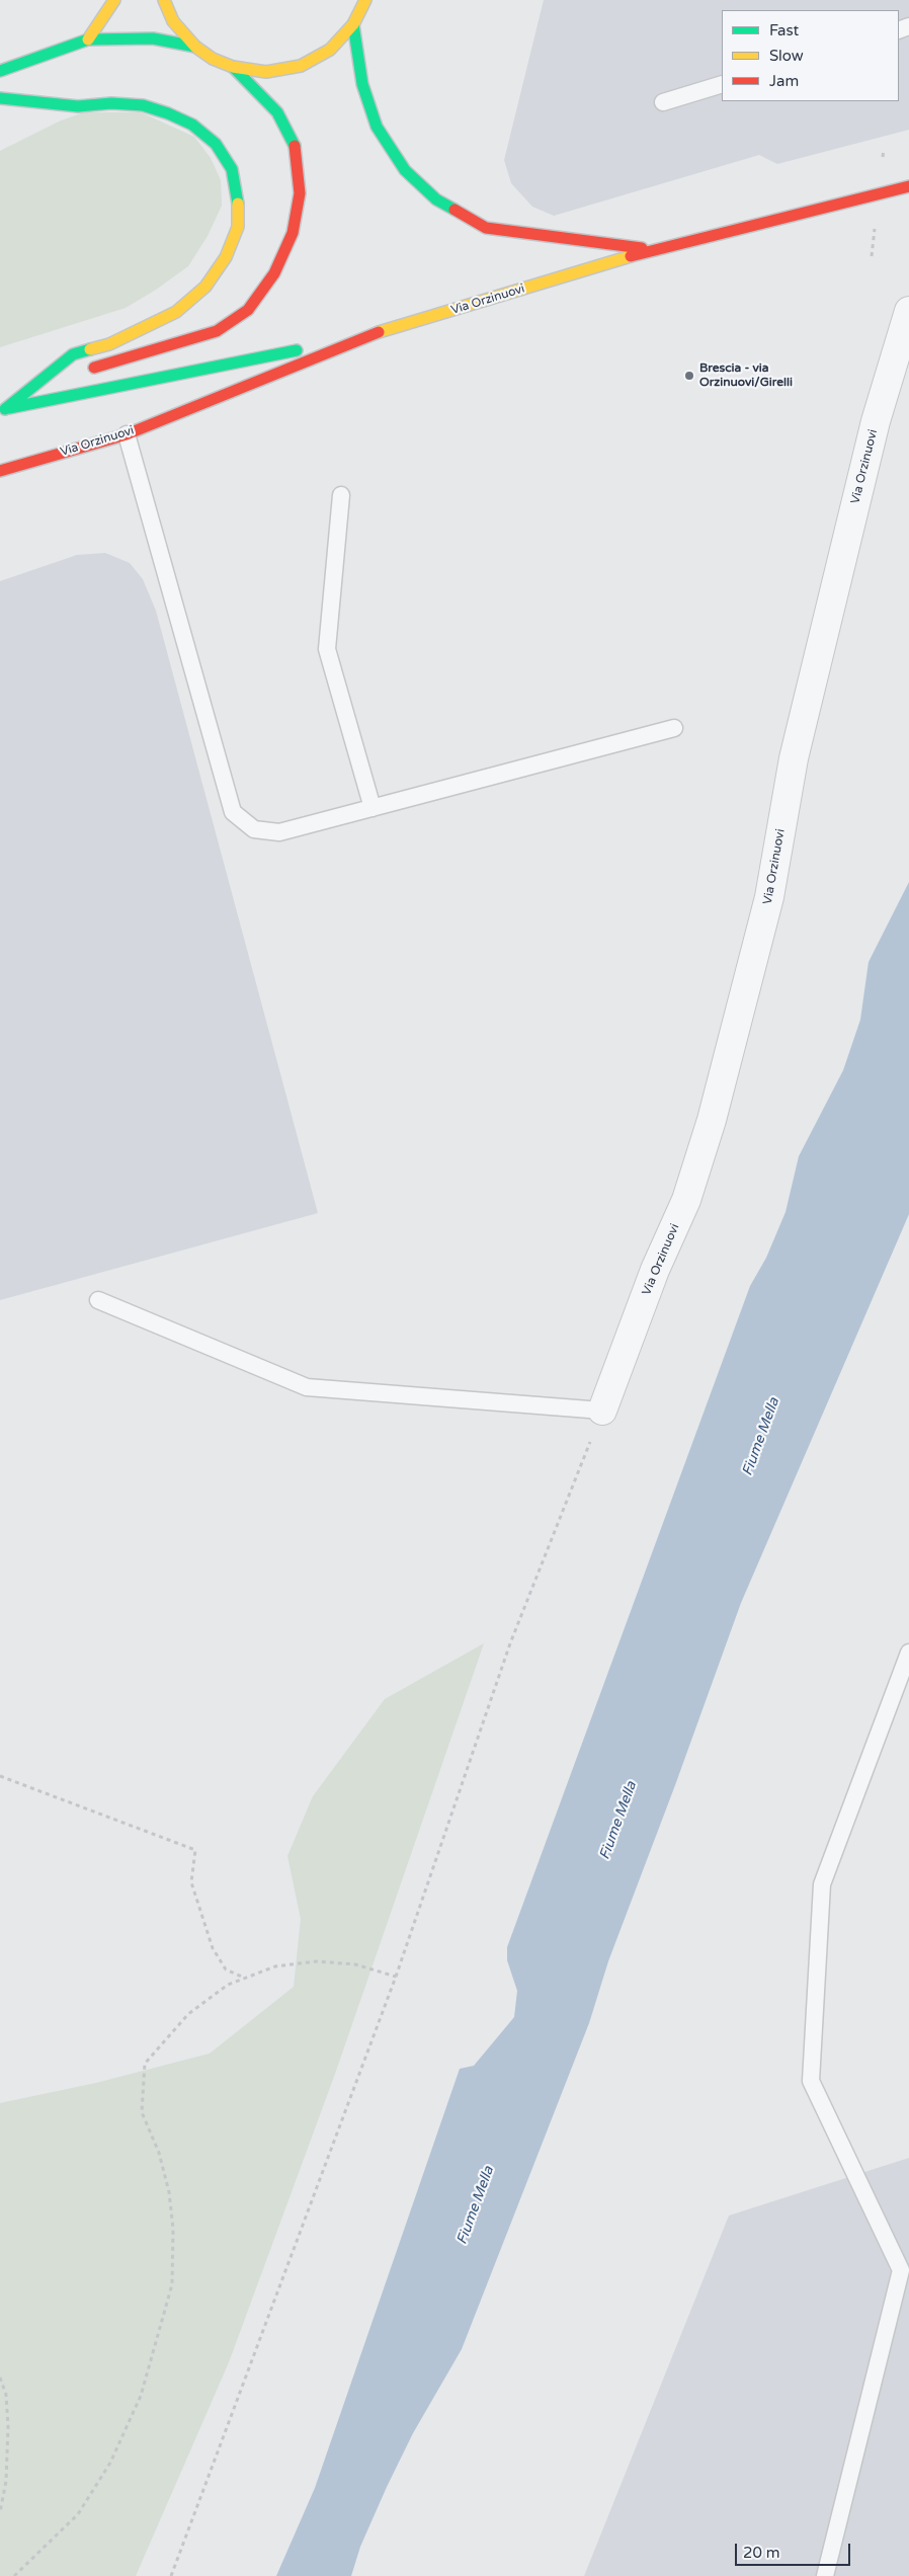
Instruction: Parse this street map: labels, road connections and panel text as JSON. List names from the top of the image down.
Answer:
{
  "streets": {
    "main road": ["Via Orzinuovi"]
  },
  "water": ["Fiume Mella"],
  "places": ["Brescia - via Orzinuovi/Girelli"],
  "legend": ["Fast", "Slow", "Jam"],
  "scale_bar": "20 m"
}
